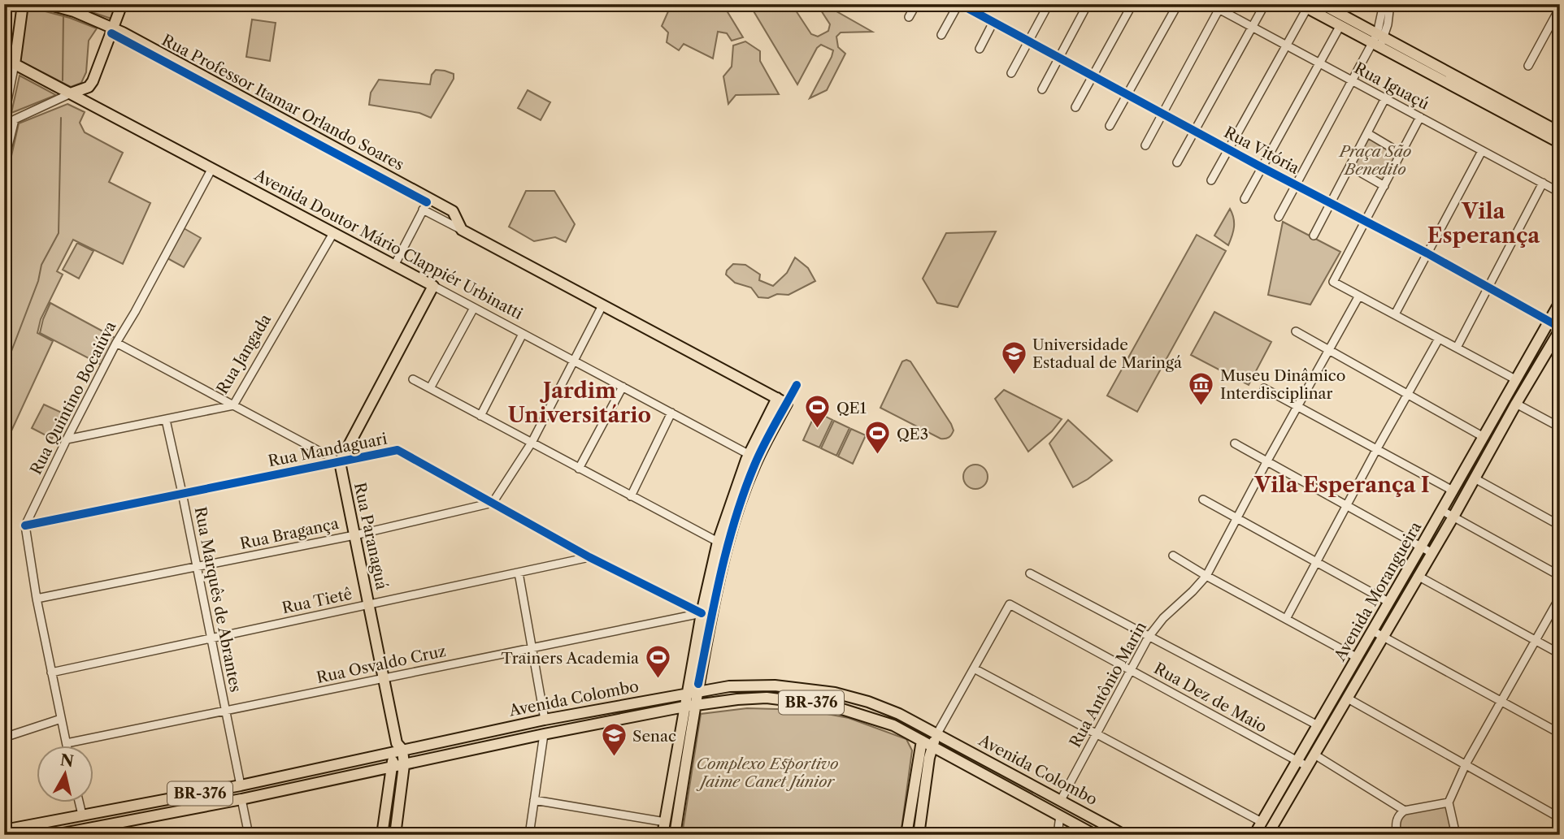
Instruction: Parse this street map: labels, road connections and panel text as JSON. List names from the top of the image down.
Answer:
{
  "streets": {
    "main road": [
      "Rua Professor Itamar Orlando Soares",
      "Avenida Doutor Mário Clappiér Urbinatti",
      "Rua Paranaguá",
      "Avenida Morangueira",
      "Avenida Colombo",
      "BR-376"
    ],
    "street": [
      "Rua Iguaçú",
      "Rua Vitória",
      "Rua Jangada",
      "Rua Quintino Bocaiúva",
      "Rua Mandaguari",
      "Rua Bragança",
      "Rua Marquês de Abrantes",
      "Rua Tietê",
      "Rua Osvaldo Cruz",
      "Rua Antônio Marin",
      "Rua Dez de Maio"
    ]
  },
  "crossings": [
    ["Rua Professor Itamar Orlando Soares", "Avenida Doutor Mário Clappiér Urbinatti"],
    ["Rua Vitória", "Avenida Morangueira"],
    ["Avenida Doutor Mário Clappiér Urbinatti", "Rua Jangada"],
    ["Avenida Doutor Mário Clappiér Urbinatti", "Rua Quintino Bocaiúva"],
    ["Rua Jangada", "Rua Quintino Bocaiúva"],
    ["Rua Jangada", "Rua Marquês de Abrantes"],
    ["Rua Quintino Bocaiúva", "Rua Mandaguari"],
    ["Rua Mandaguari", "Rua Bragança"],
    ["Rua Mandaguari", "Rua Paranaguá"],
    ["Rua Mandaguari", "Rua Marquês de Abrantes"],
    ["Rua Mandaguari", "Rua Tietê"],
    ["Rua Mandaguari", "Rua Osvaldo Cruz"],
    ["Rua Bragança", "Rua Paranaguá"],
    ["Rua Bragança", "Rua Marquês de Abrantes"],
    ["Rua Paranaguá", "Rua Tietê"],
    ["Rua Paranaguá", "Rua Osvaldo Cruz"],
    ["Rua Paranaguá", "Avenida Colombo"],
    ["Avenida Morangueira", "Rua Dez de Maio"],
    ["Rua Marquês de Abrantes", "Rua Tietê"],
    ["Rua Marquês de Abrantes", "Rua Osvaldo Cruz"],
    ["Rua Marquês de Abrantes", "Avenida Colombo"],
    ["Rua Antônio Marin", "Rua Dez de Maio"],
    ["Rua Antônio Marin", "Avenida Colombo"]
  ],
  "districts": ["Vila Esperança", "Jardim Universitário", "Vila Esperança I"],
  "parks": ["Praça São Benedito", "Complexo Esportivo Jaime Canet Júnior"],
  "places": {
    "school or university": ["Universidade Estadual de Maringá", "Senac"],
    "museum": ["Museu Dinâmico Interdisciplinar"],
    "sports": ["QE1", "QE3", "Trainers Academia"]
  },
  "north": "top"
}
